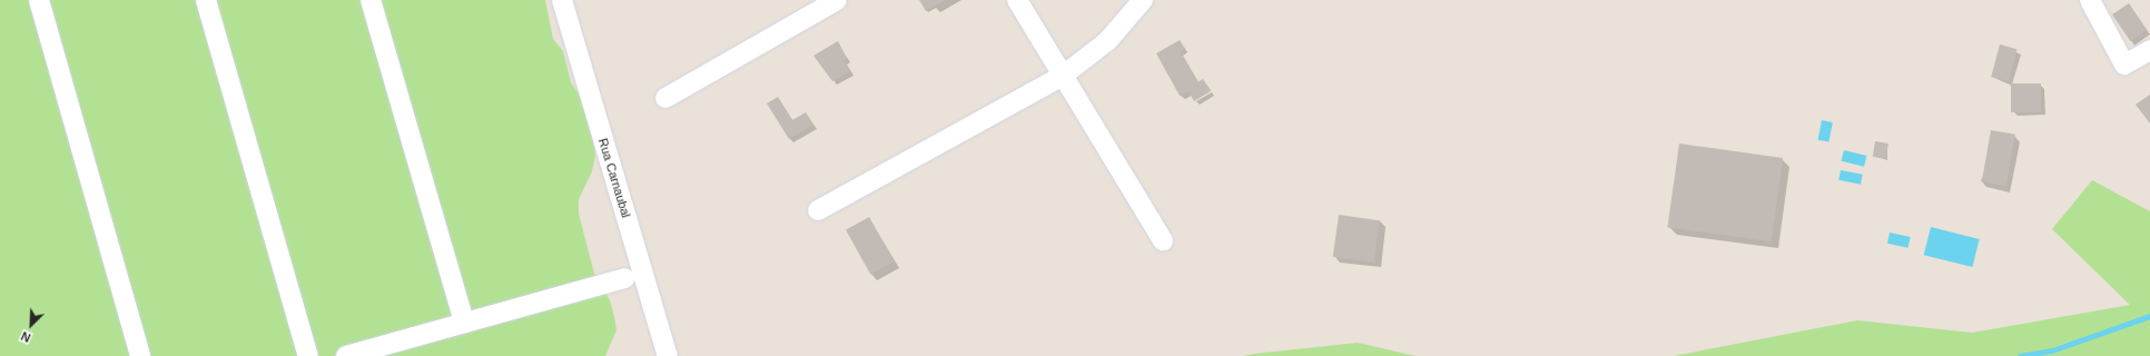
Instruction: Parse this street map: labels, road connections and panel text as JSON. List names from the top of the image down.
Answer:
{
  "streets": {
    "street": ["Rua Carnaubal"]
  },
  "north": "bottom left"
}
